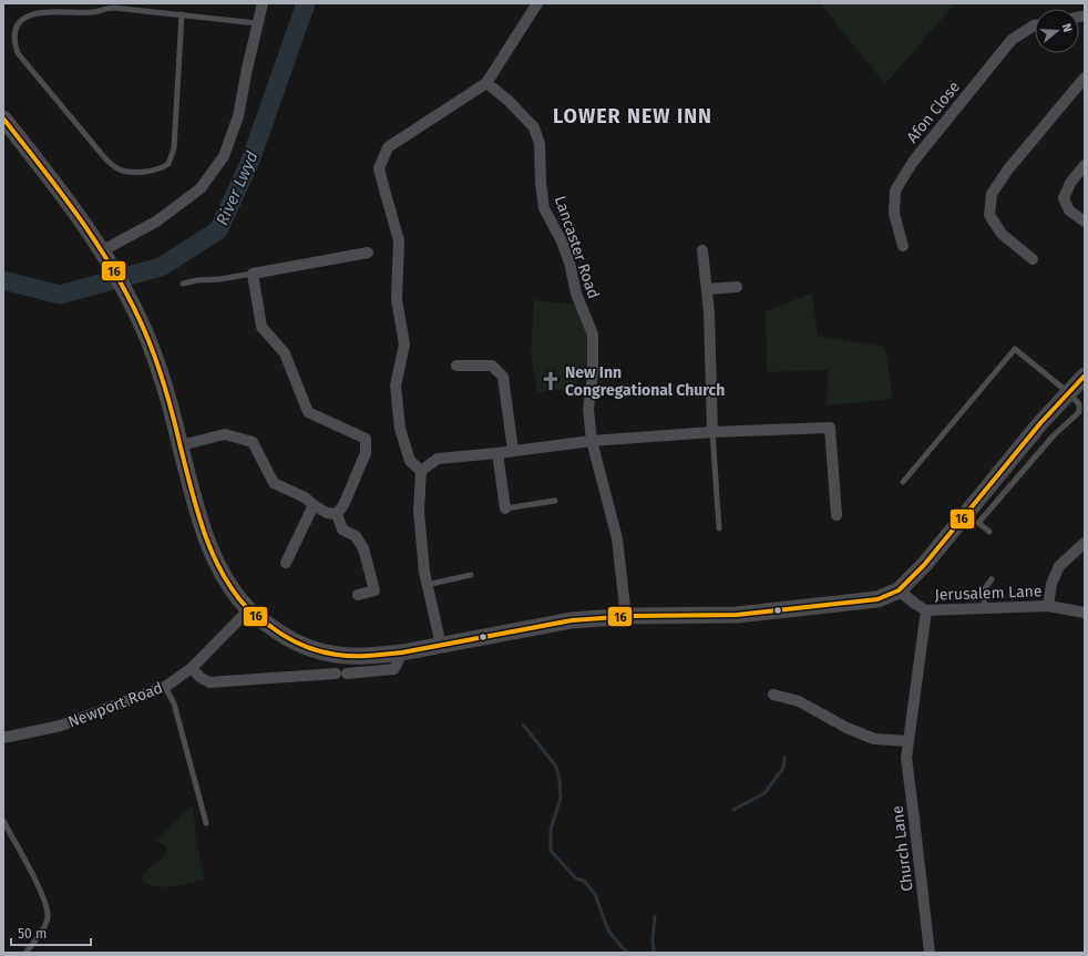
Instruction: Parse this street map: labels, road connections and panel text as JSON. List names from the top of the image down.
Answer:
{
  "streets": {
    "street": [
      "Afon Close",
      "Lancaster Road",
      "Jerusalem Lane",
      "Newport Road",
      "Church Lane"
    ]
  },
  "crossings": [
    ["Jerusalem Lane", "Church Lane"]
  ],
  "districts": ["LOWER NEW INN"],
  "water": ["River Lwyd"],
  "places": {
    "church": ["New Inn Congregational Church"]
  },
  "lines": ["transit line 16"],
  "scale_bar": "50 m",
  "north": "right"
}
